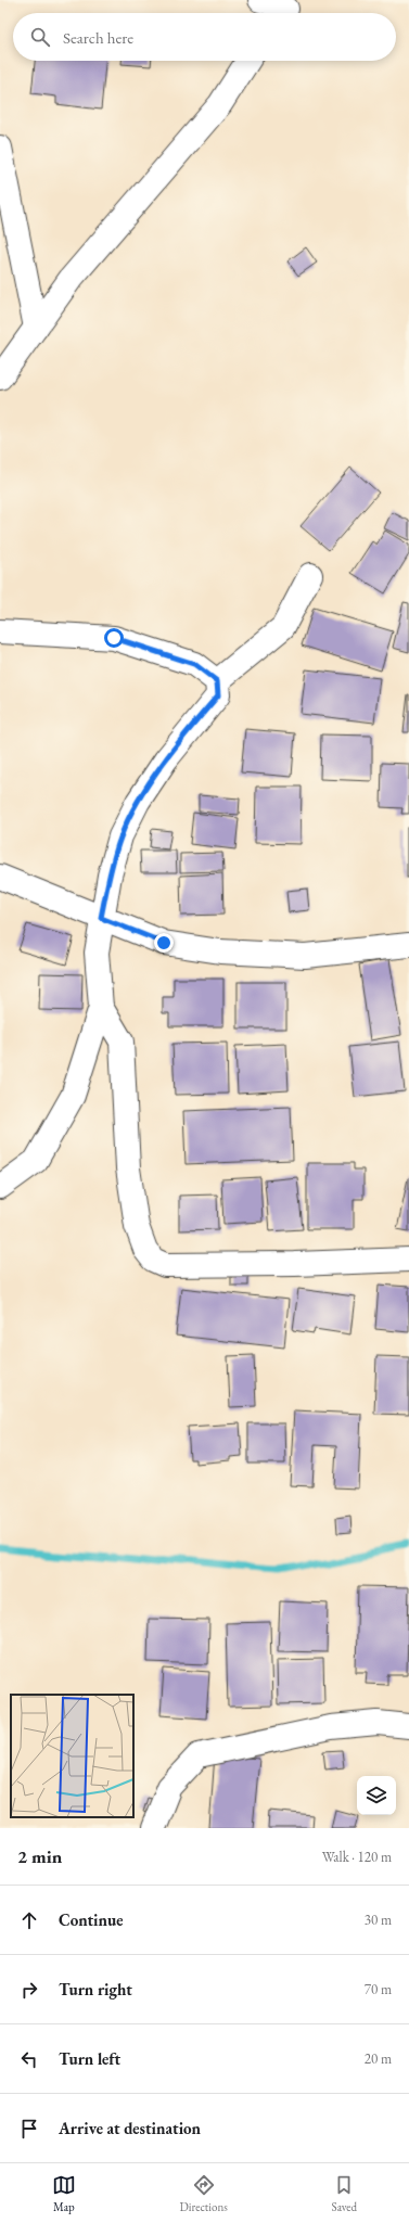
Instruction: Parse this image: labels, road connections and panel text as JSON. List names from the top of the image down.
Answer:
{
  "page": {
    "search": "Search here",
    "heading": ["2 min", "Walk · 120 m"],
    "list": [
      ["Continue", "30 m"],
      ["Turn right", "70 m"],
      ["Turn left", "20 m"],
      "Arrive at destination"
    ],
    "nav": ["Map", "Directions", "Saved"]
  }
}
